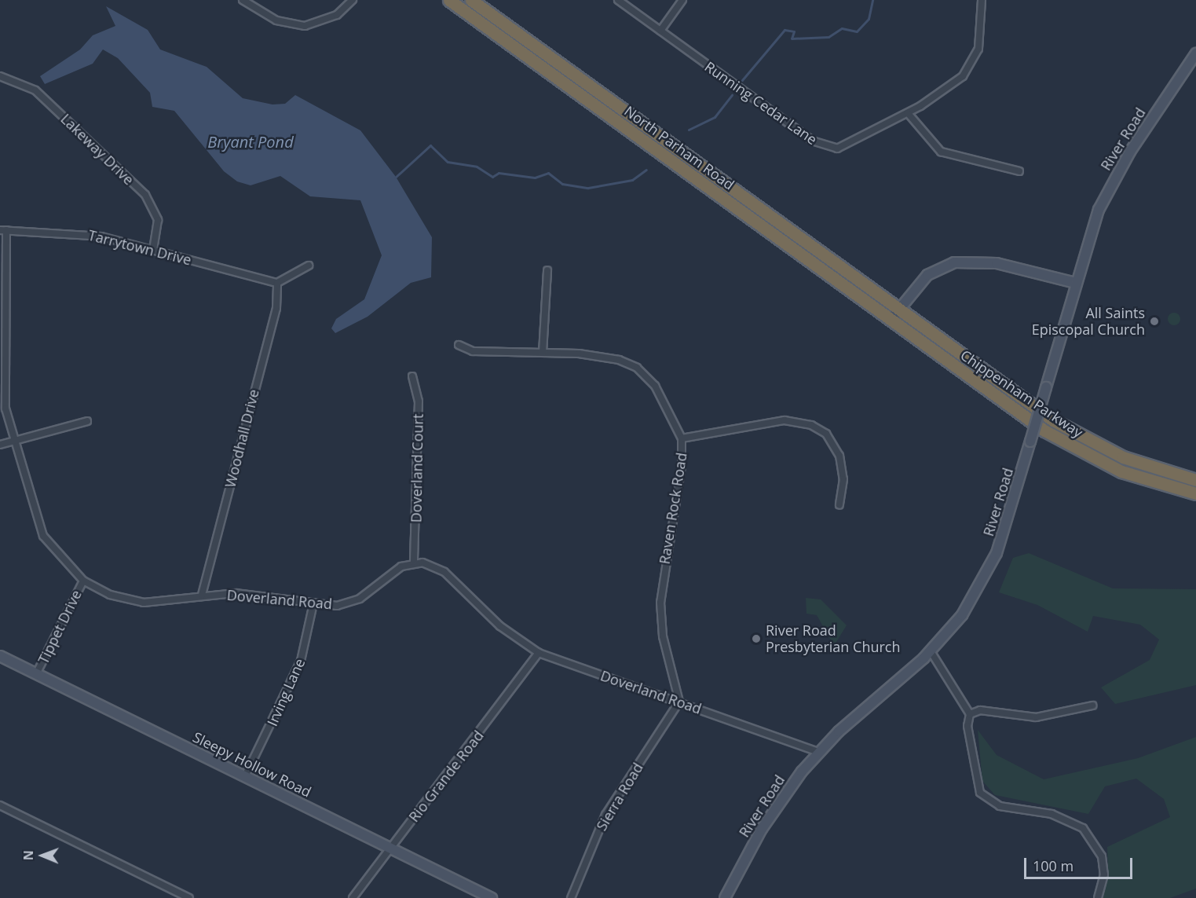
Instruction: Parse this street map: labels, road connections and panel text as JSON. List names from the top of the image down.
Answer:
{
  "streets": {
    "highway": ["North Parham Road", "Chippenham Parkway"],
    "main road": ["River Road", "Sleepy Hollow Road"],
    "street": [
      "Running Cedar Lane",
      "Lakeway Drive",
      "Tarrytown Drive",
      "Woodhall Drive",
      "Doverland Court",
      "Raven Rock Road",
      "Doverland Road",
      "Tippet Drive",
      "Irving Lane",
      "Rio Grande Road",
      "Sierra Road"
    ]
  },
  "crossings": [
    ["River Road", "Doverland Road"],
    ["North Parham Road", "Chippenham Parkway"],
    ["Lakeway Drive", "Tarrytown Drive"],
    ["Tarrytown Drive", "Woodhall Drive"],
    ["Tarrytown Drive", "Doverland Road"],
    ["Woodhall Drive", "Doverland Road"],
    ["Doverland Court", "Doverland Road"],
    ["Raven Rock Road", "Doverland Road"],
    ["Raven Rock Road", "Sierra Road"],
    ["Doverland Road", "Tippet Drive"],
    ["Doverland Road", "Irving Lane"],
    ["Doverland Road", "Rio Grande Road"],
    ["Doverland Road", "Sierra Road"],
    ["Tippet Drive", "Sleepy Hollow Road"],
    ["Irving Lane", "Sleepy Hollow Road"],
    ["Sleepy Hollow Road", "Rio Grande Road"]
  ],
  "water": ["Bryant Pond"],
  "places": ["All Saints Episcopal Church", "River Road Presbyterian Church"],
  "scale_bar": "100 m",
  "north": "left"
}
